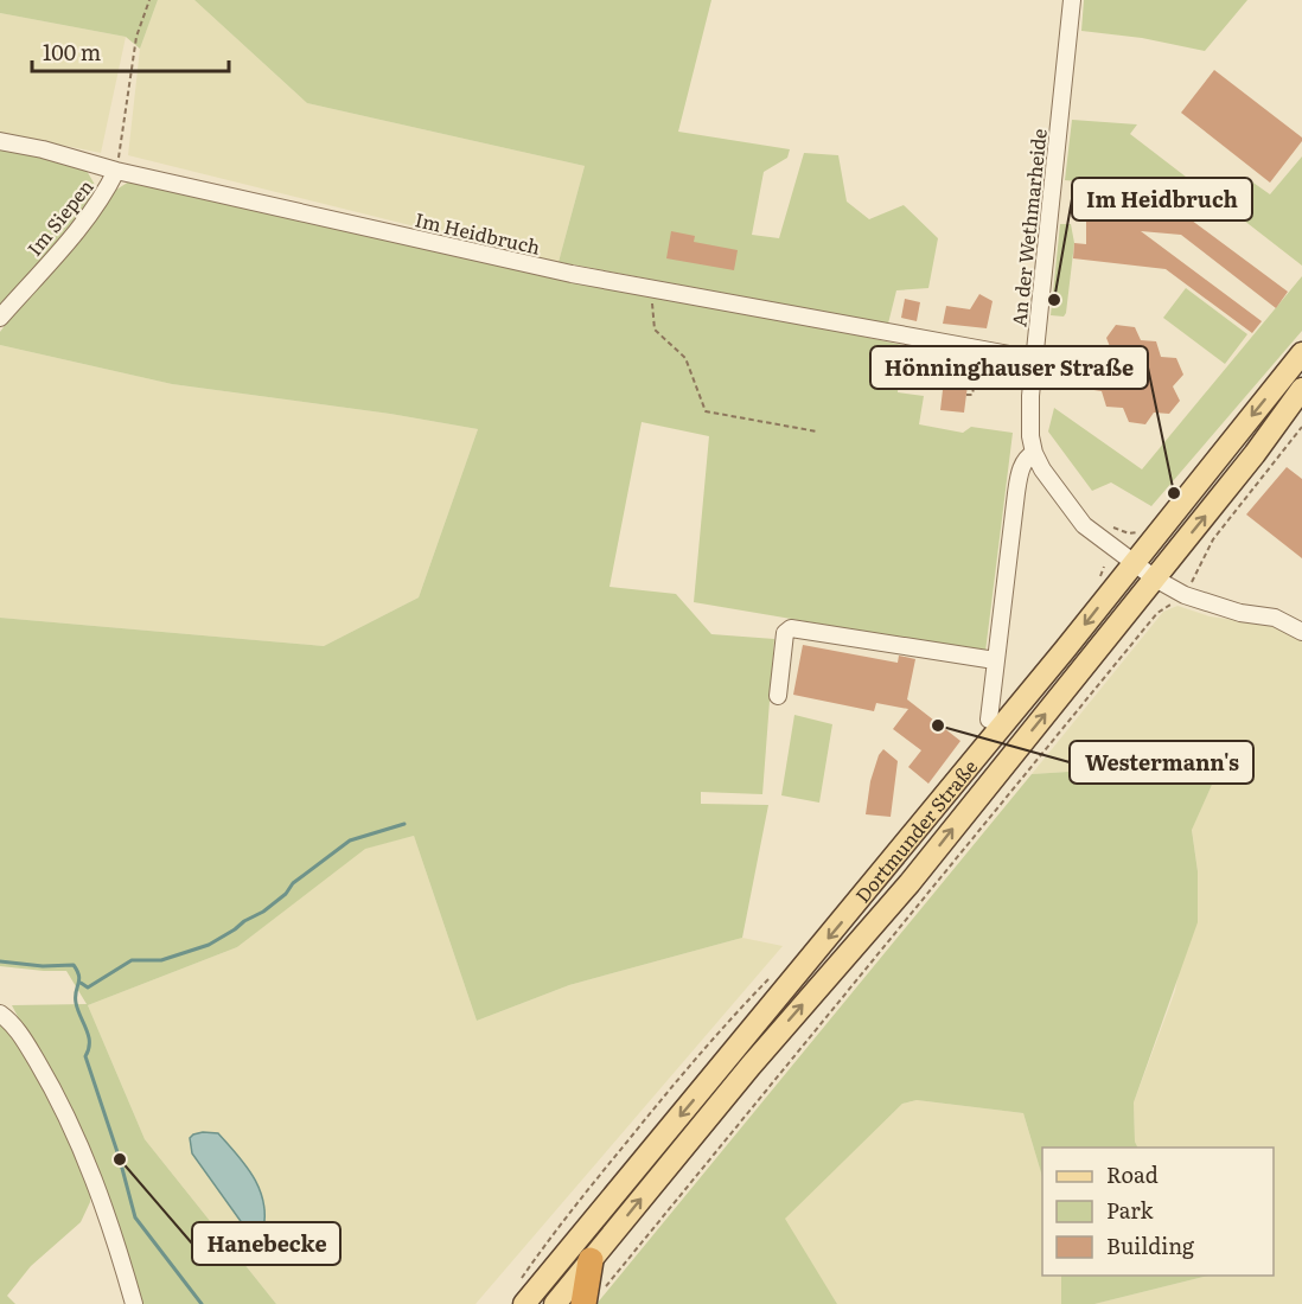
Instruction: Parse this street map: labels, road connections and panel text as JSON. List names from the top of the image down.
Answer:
{
  "streets": {
    "main road": ["Dortmunder Straße"],
    "street": ["Im Siepen", "An der Wethmarheide", "Im Heidbruch"]
  },
  "crossings": [
    ["Im Siepen", "Im Heidbruch"],
    ["An der Wethmarheide", "Im Heidbruch"],
    ["An der Wethmarheide", "Dortmunder Straße"]
  ],
  "places": [
    "Im Heidbruch",
    "Hönninghauser Straße",
    "Westermann's",
    "Hanebecke"
  ],
  "legend": ["Road", "Park", "Building"],
  "scale_bar": "100 m"
}
